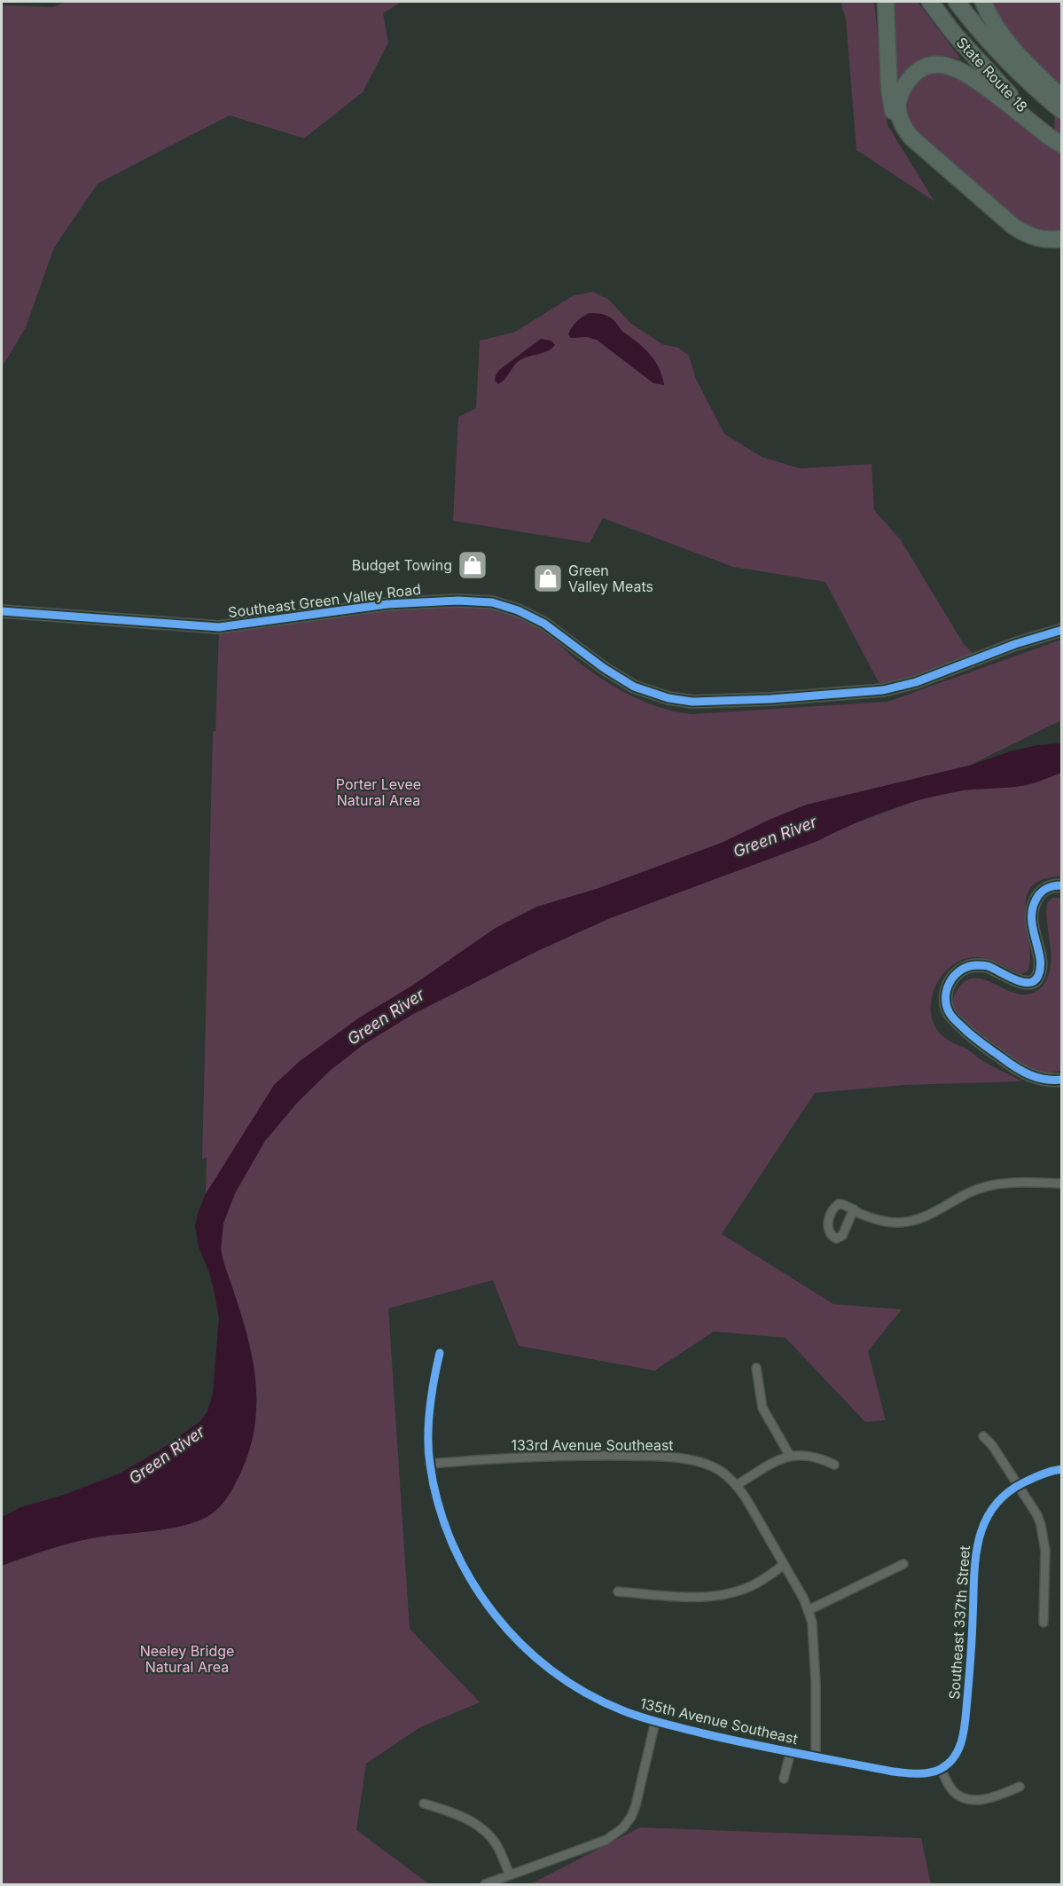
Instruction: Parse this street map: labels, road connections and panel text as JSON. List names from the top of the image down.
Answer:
{
  "streets": {
    "highway": ["State Route 18"],
    "street": [
      "Southeast Green Valley Road",
      "133rd Avenue Southeast",
      "Southeast 337th Street",
      "135th Avenue Southeast"
    ]
  },
  "crossings": [
    ["133rd Avenue Southeast", "135th Avenue Southeast"],
    ["Southeast 337th Street", "135th Avenue Southeast"]
  ],
  "water": ["Green River"],
  "parks": ["Porter Levee Natural Area", "Neeley Bridge Natural Area"],
  "places": {
    "shop": ["Budget Towing", "Green Valley Meats"]
  }
}
